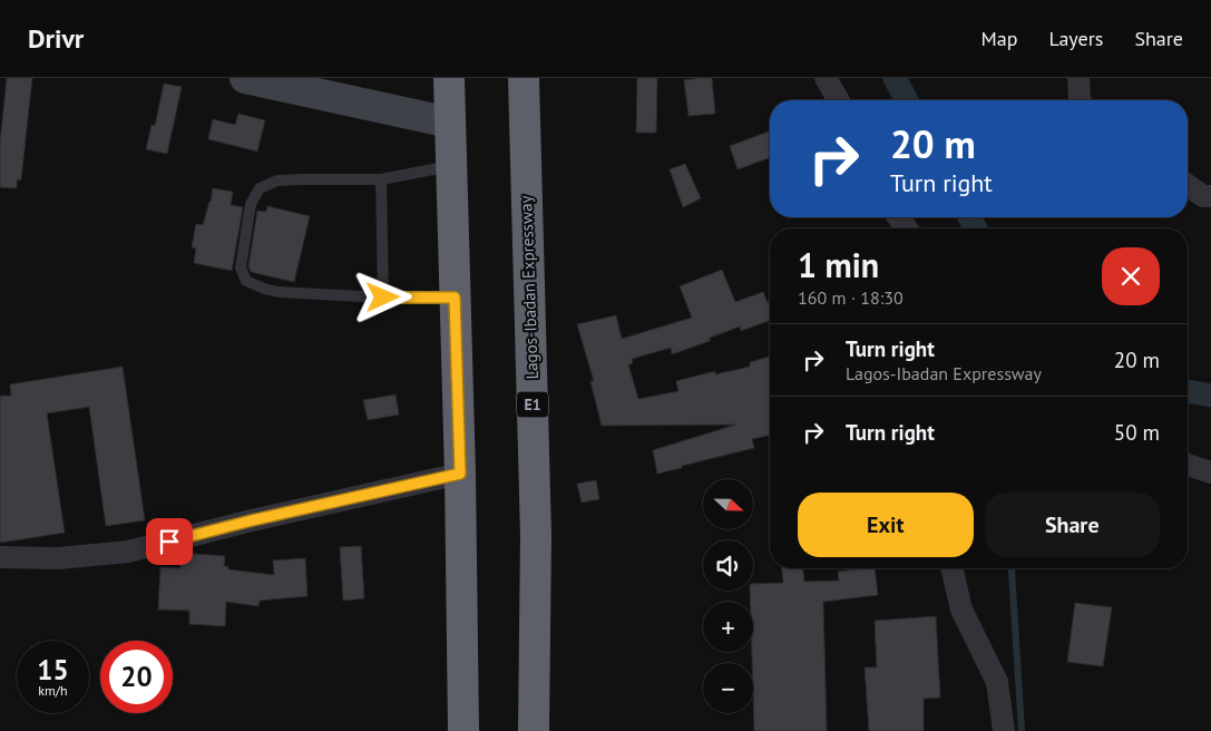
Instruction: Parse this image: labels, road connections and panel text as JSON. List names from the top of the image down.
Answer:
{
  "streets": {
    "highway": ["Lagos-Ibadan Expressway", "E1"]
  },
  "north": "right",
  "page": {
    "header": "Drivr",
    "nav": ["Map", "Layers", "Share"],
    "turn": ["20 m", "Turn right"],
    "heading": ["1 min", "160 m · 18:30"],
    "list": [
      {
        "name": "Turn right",
        "note": "Lagos-Ibadan Expressway",
        "value": "20 m"
      },
      {
        "name": "Turn right",
        "value": "50 m"
      }
    ],
    "map_buttons": ["+", "−"],
    "buttons": ["Exit", "Share"],
    "speed": "15 km/h",
    "limit": "20"
  }
}
